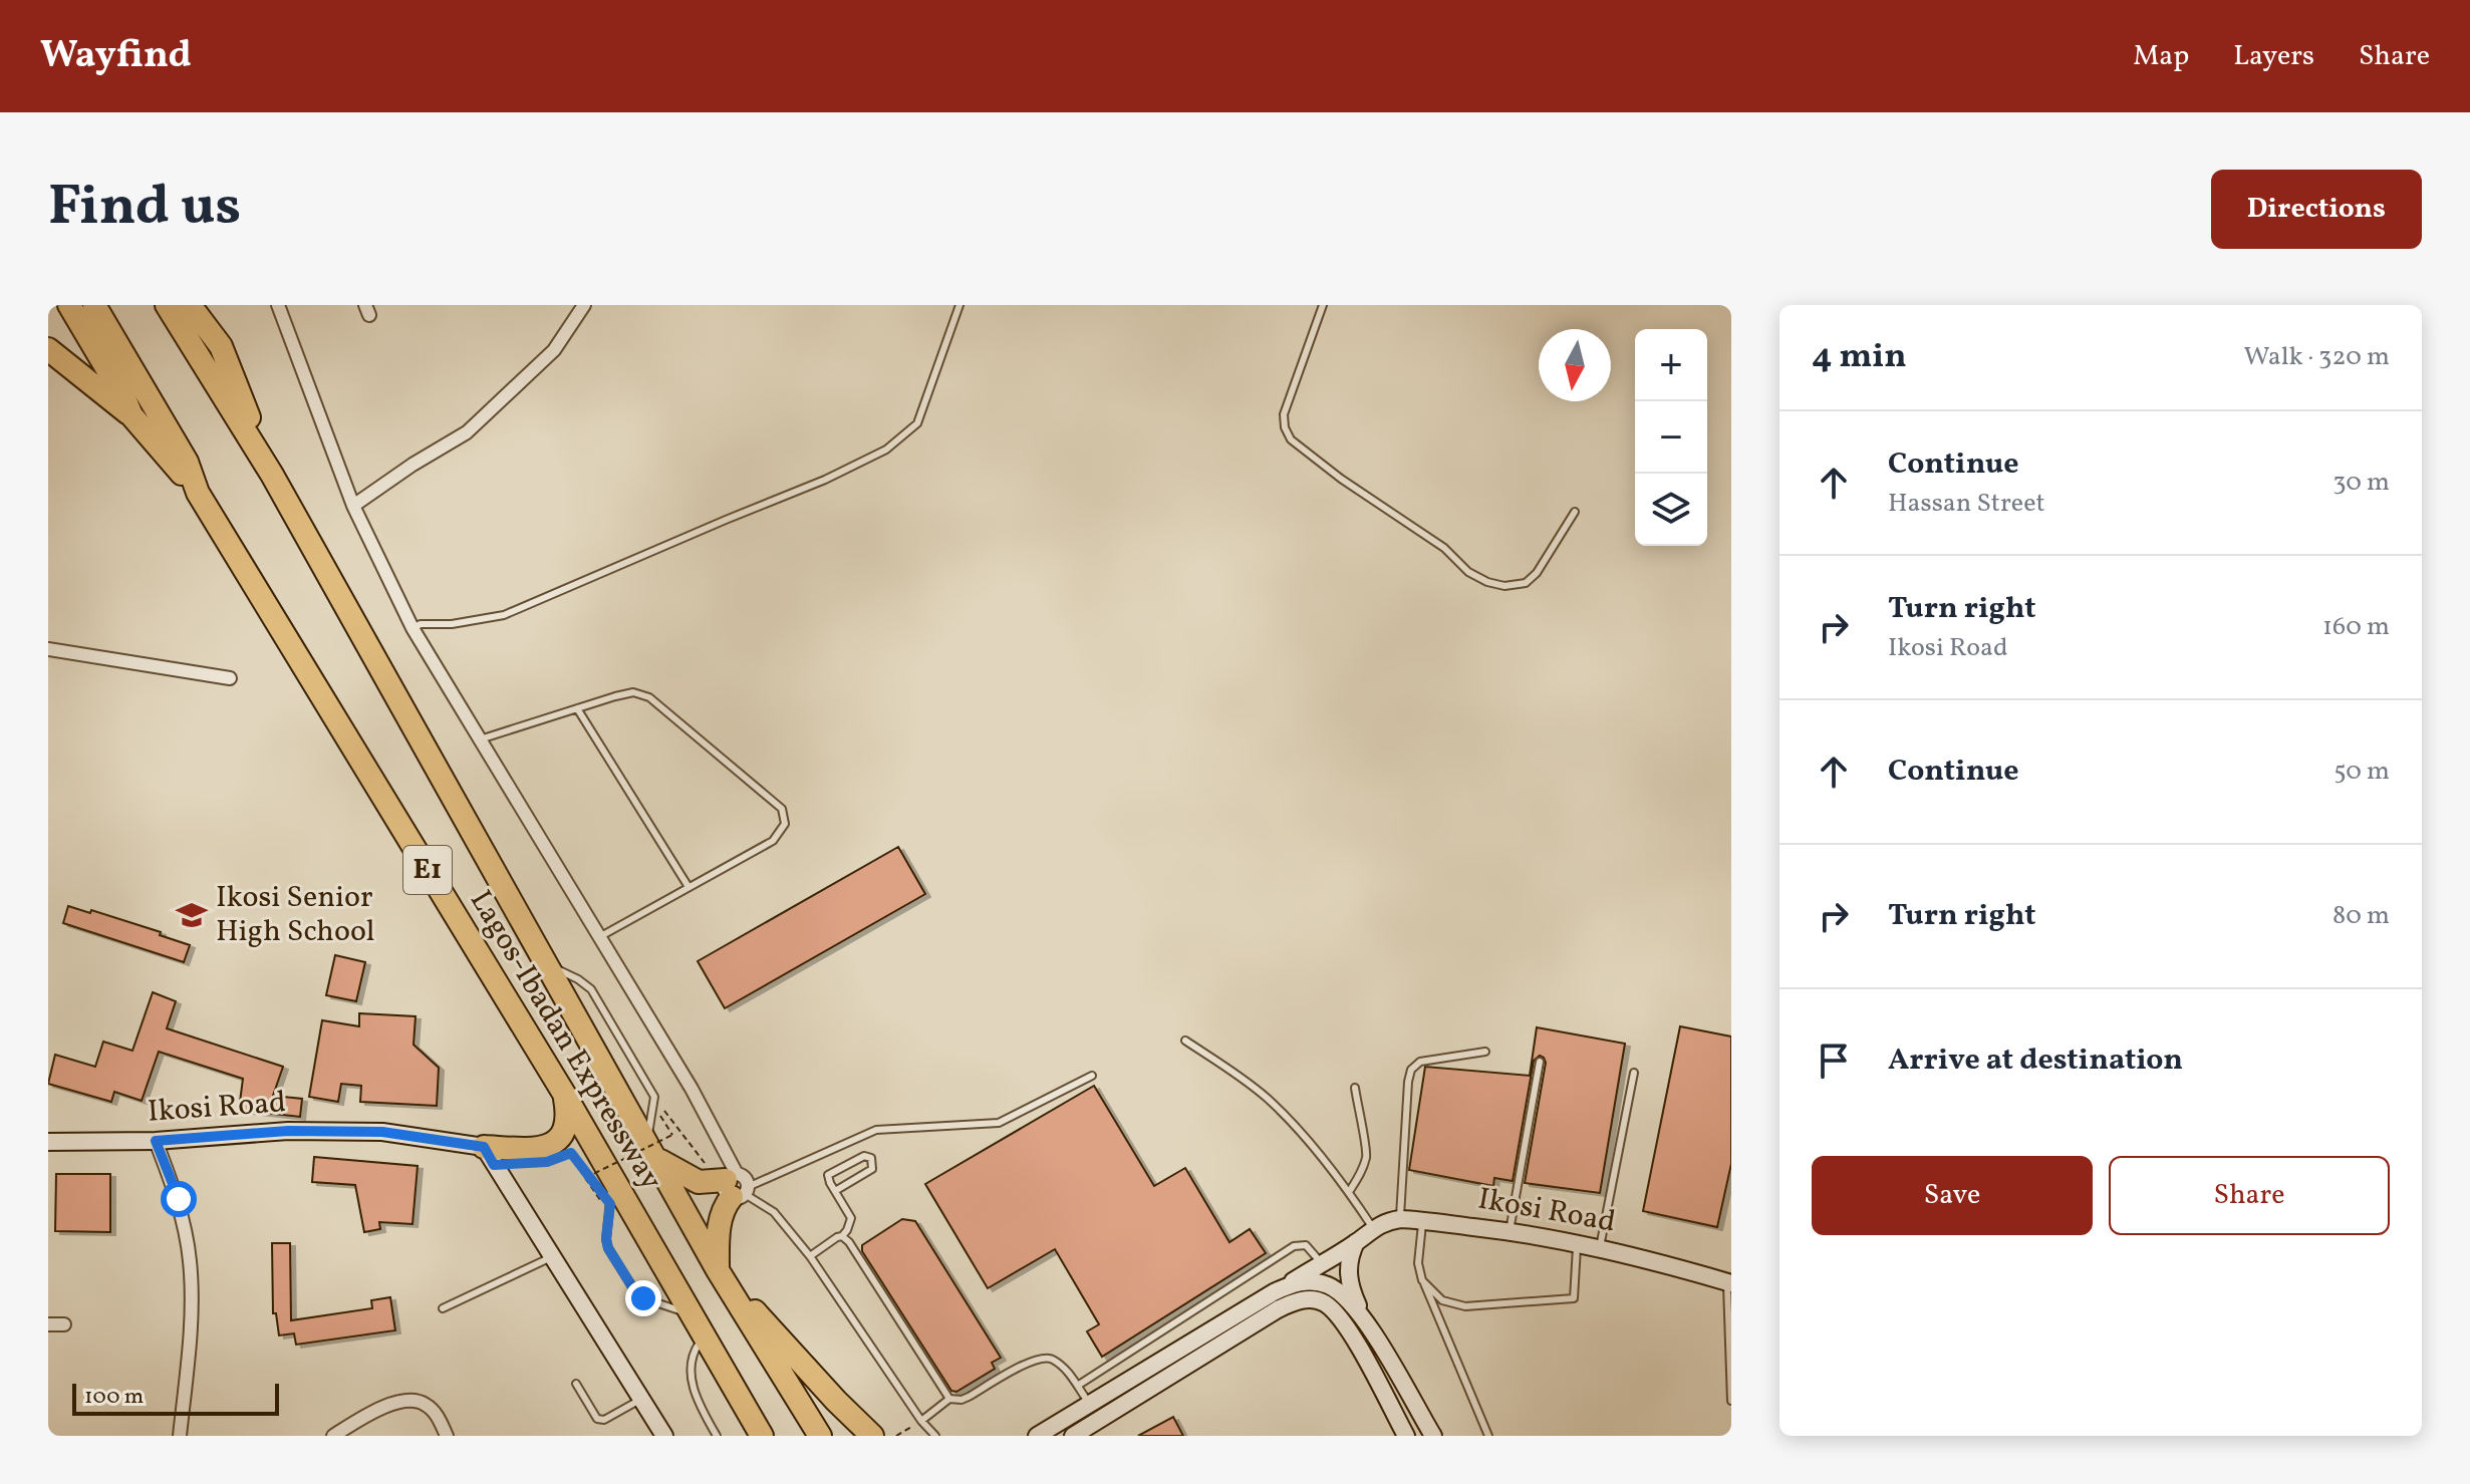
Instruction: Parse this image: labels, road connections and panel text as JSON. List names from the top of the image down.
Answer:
{
  "streets": {
    "highway": ["E1", "Lagos-Ibadan Expressway"],
    "street": ["Ikosi Road"]
  },
  "places": {
    "school or university": ["Ikosi Senior High School"]
  },
  "scale_bar": "100 m",
  "north": "bottom",
  "page": {
    "header": "Wayfind",
    "nav": ["Map", "Layers", "Share"],
    "title": "Find us",
    "buttons": [
      "Directions",
      ["Save", "Share"]
    ],
    "heading": ["4 min", "Walk · 320 m"],
    "map_buttons": ["+", "−"],
    "list": [
      ["Continue", "Hassan Street", "30 m"],
      ["Turn right", "Ikosi Road", "160 m"],
      ["Continue", "50 m"],
      ["Turn right", "80 m"],
      "Arrive at destination"
    ],
    "scale": "100 m"
  }
}
